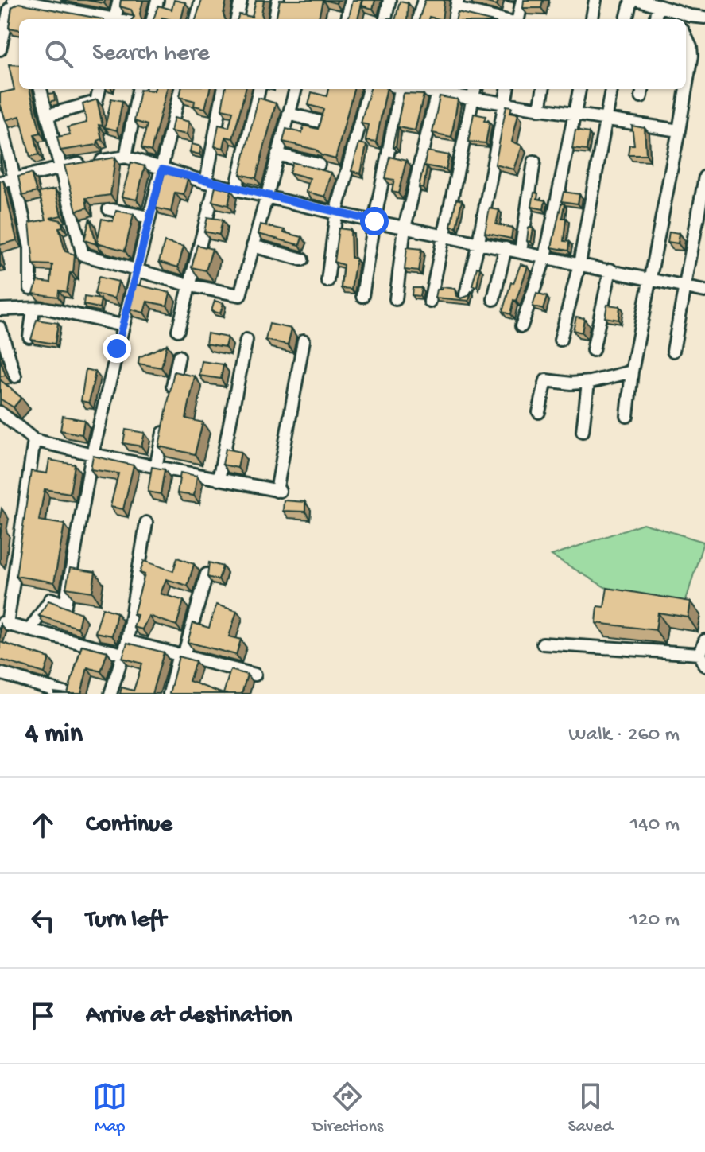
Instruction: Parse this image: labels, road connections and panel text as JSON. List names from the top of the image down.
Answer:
{
  "page": {
    "search": "Search here",
    "heading": ["4 min", "Walk · 260 m"],
    "list": [
      ["Continue", "140 m"],
      ["Turn left", "120 m"],
      "Arrive at destination"
    ],
    "nav": ["Map", "Directions", "Saved"]
  }
}
